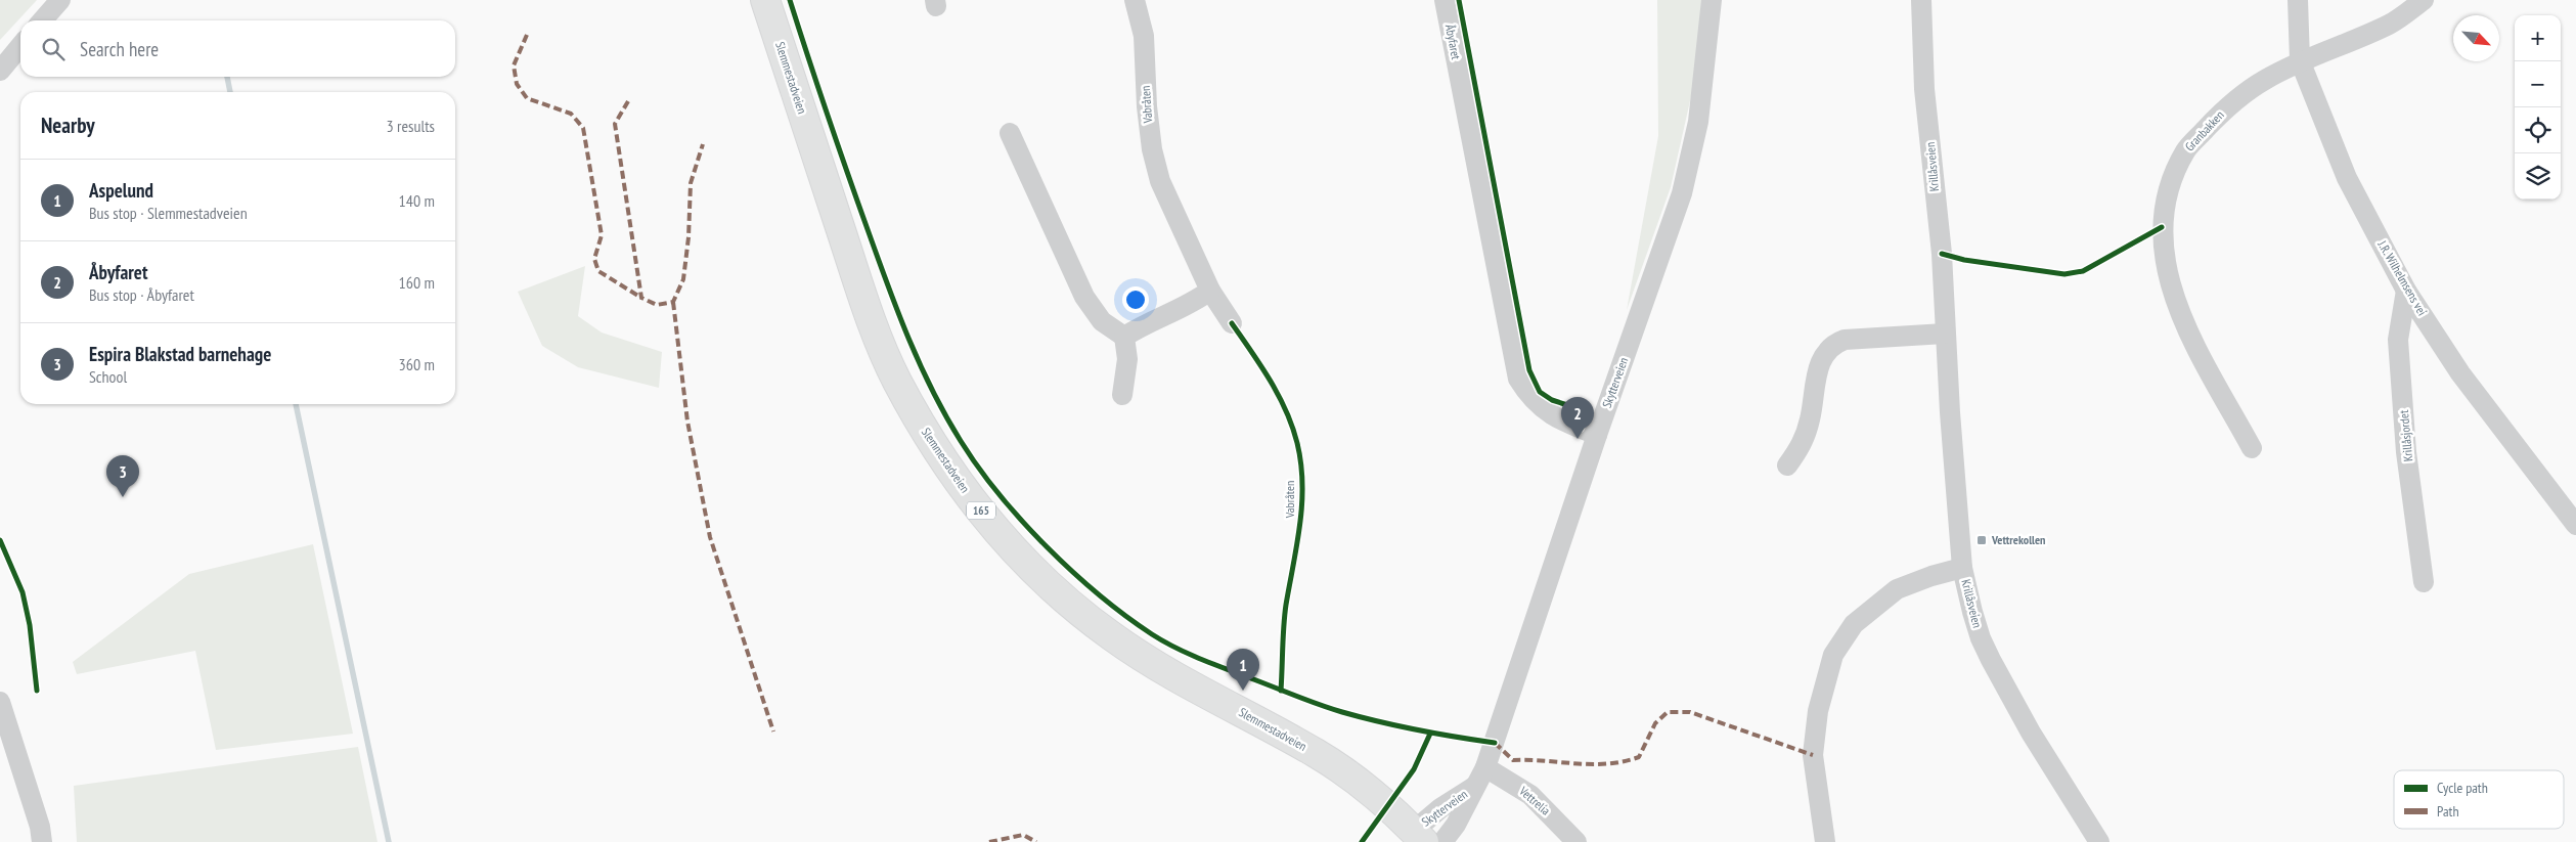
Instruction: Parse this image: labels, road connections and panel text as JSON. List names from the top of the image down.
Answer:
{
  "streets": {
    "main road": ["Slemmestadveien", "165"],
    "street": [
      "Åbyfaret",
      "Vabråten",
      "Granbakken",
      "Krillåsveien",
      "J.R. Wilhelmsens vei",
      "Skytterveien",
      "Krillåsjordet",
      "Vettrelia"
    ]
  },
  "crossings": [
    ["Åbyfaret", "Skytterveien"],
    ["Slemmestadveien", "Skytterveien"],
    ["Granbakken", "J.R. Wilhelmsens vei"],
    ["J.R. Wilhelmsens vei", "Krillåsjordet"],
    ["Skytterveien", "Vettrelia"]
  ],
  "places": {
    "transit": ["Vettrekollen"]
  },
  "legend": ["Cycle path", "Path"],
  "north": "bottom right",
  "page": {
    "map_buttons": ["+", "−"],
    "search": "Search here",
    "heading": ["Nearby", "3 results"],
    "list": [
      {
        "mark": "1",
        "name": "Aspelund",
        "note": "Bus stop · Slemmestadveien",
        "value": "140 m"
      },
      {
        "mark": "2",
        "name": "Åbyfaret",
        "note": "Bus stop · Åbyfaret",
        "value": "160 m"
      },
      {
        "mark": "3",
        "name": "Espira Blakstad barnehage",
        "note": "School",
        "value": "360 m"
      }
    ],
    "pins": ["2", "3", "1"]
  }
}
